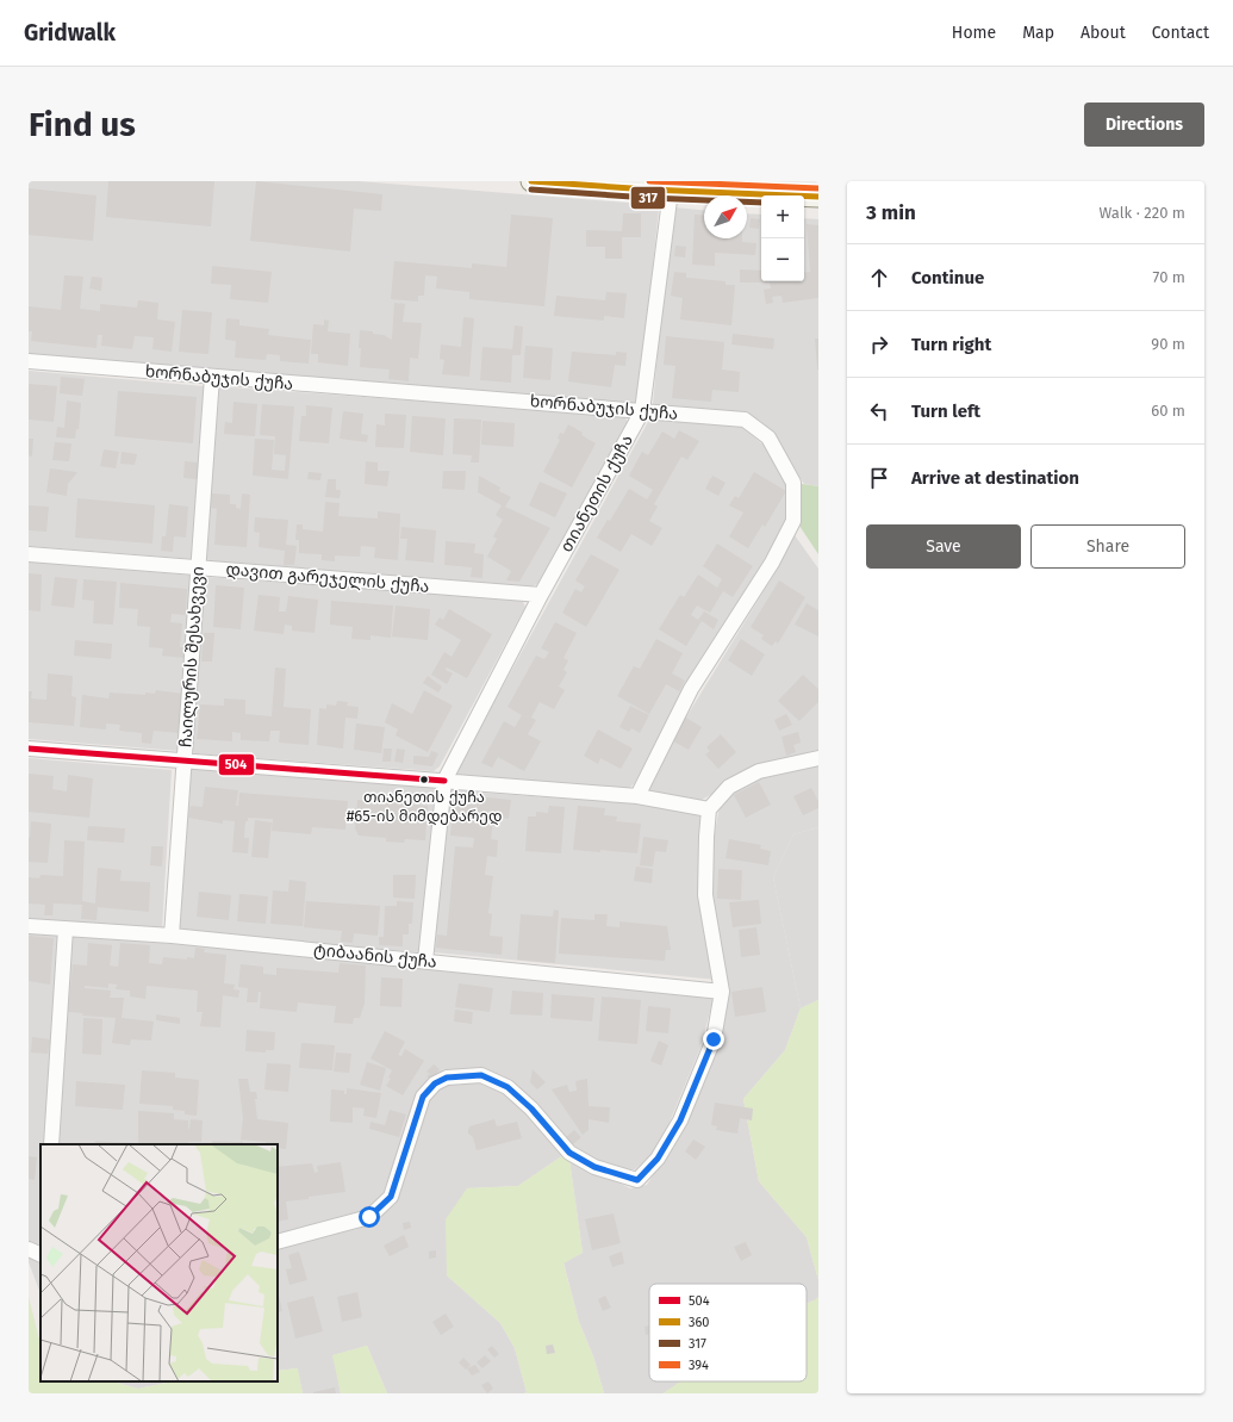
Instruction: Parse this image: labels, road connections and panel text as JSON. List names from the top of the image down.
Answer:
{
  "streets": {
    "street": [
      "ხორნაბუჯის ქუჩა",
      "თიანეთის ქუჩა",
      "დავით გარეჯელის ქუჩა",
      "ჩაილურის შესახვევი",
      "ტიბაანის ქუჩა"
    ]
  },
  "crossings": [
    ["ხორნაბუჯის ქუჩა", "თიანეთის ქუჩა"],
    ["ხორნაბუჯის ქუჩა", "ჩაილურის შესახვევი"],
    ["თიანეთის ქუჩა", "დავით გარეჯელის ქუჩა"],
    ["თიანეთის ქუჩა", "ტიბაანის ქუჩა"],
    ["დავით გარეჯელის ქუჩა", "ჩაილურის შესახვევი"],
    ["ჩაილურის შესახვევი", "ტიბაანის ქუჩა"]
  ],
  "places": ["თიანეთის ქუჩა #65-ის მიმდებარედ"],
  "lines": [
    "transit line 360",
    "transit line 394",
    "transit line 317",
    "transit line 504"
  ],
  "legend": [
    "504",
    "360",
    "317",
    "394"
  ],
  "north": "top right",
  "page": {
    "header": "Gridwalk",
    "nav": [
      "Home",
      "Map",
      "About",
      "Contact"
    ],
    "buttons": [
      "Directions",
      ["Save", "Share"]
    ],
    "title": "Find us",
    "heading": ["3 min", "Walk · 220 m"],
    "map_buttons": ["+", "−"],
    "list": [
      ["Continue", "70 m"],
      ["Turn right", "90 m"],
      ["Turn left", "60 m"],
      "Arrive at destination"
    ]
  }
}
